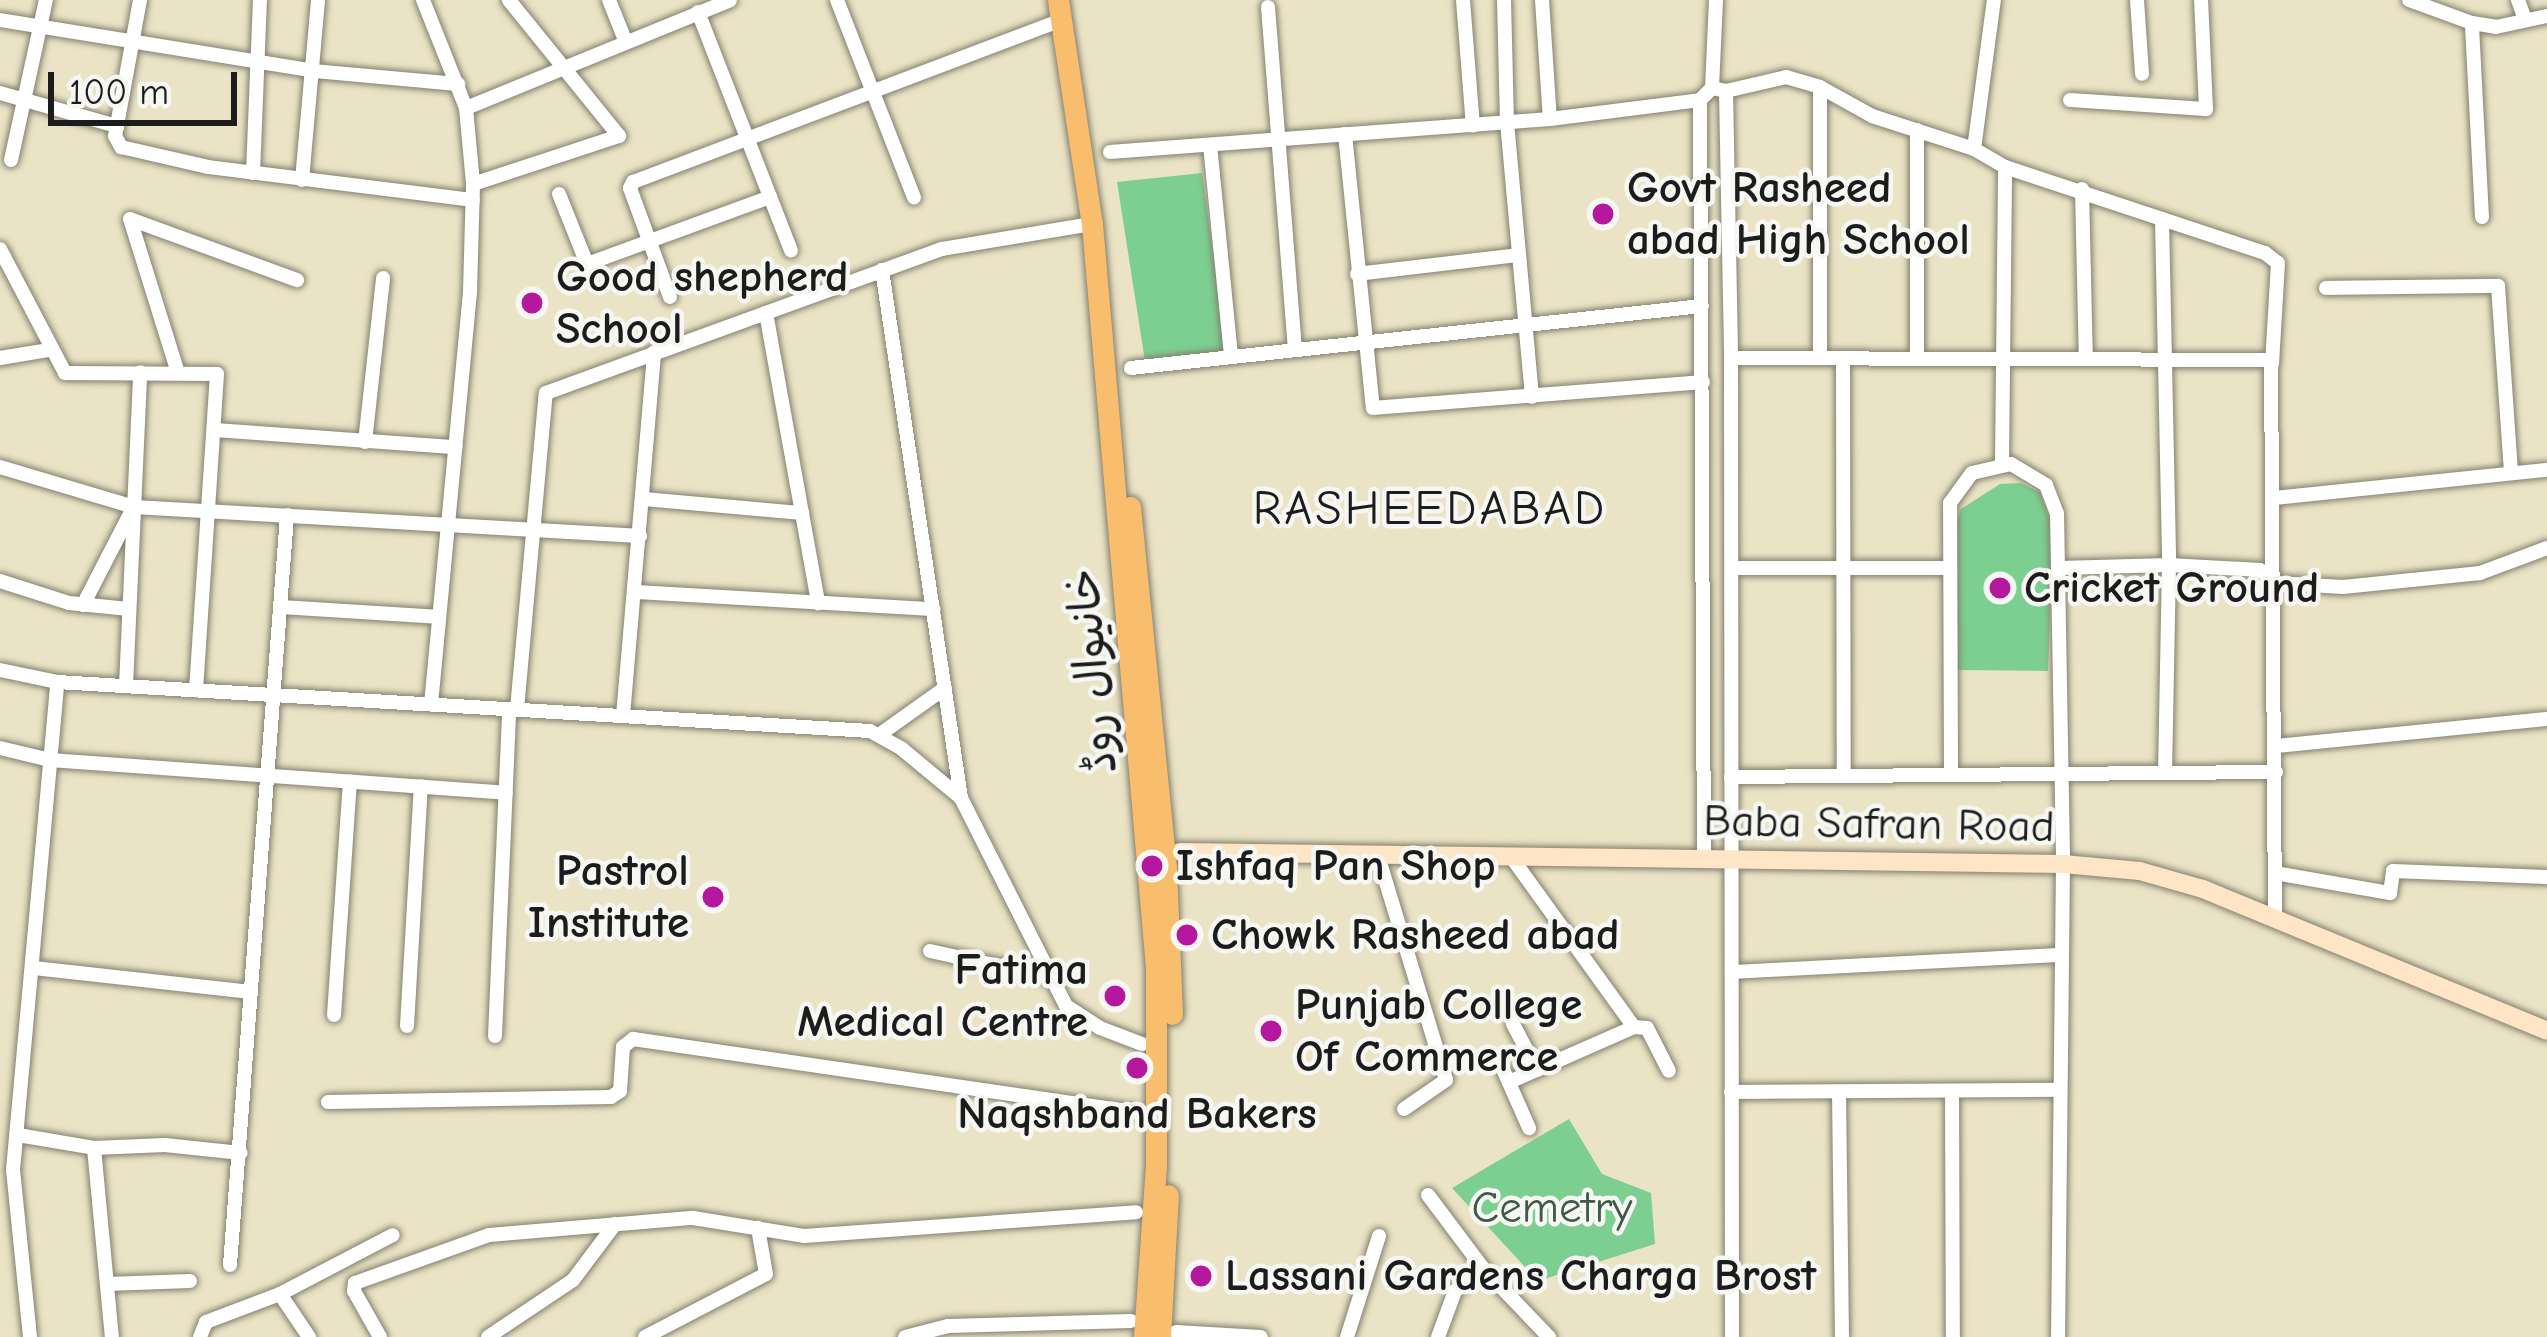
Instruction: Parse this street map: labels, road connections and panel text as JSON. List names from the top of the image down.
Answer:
{
  "streets": {
    "main road": ["خانیوال روڈ", "Baba Safran Road"]
  },
  "districts": ["RASHEEDABAD"],
  "parks": ["Cemetry"],
  "places": [
    "Govt Rasheed abad High School",
    "Good shepherd School",
    "Cricket Ground",
    "Ishfaq Pan Shop",
    "Pastrol Institute",
    "Chowk Rasheed abad",
    "Fatima Medical Centre",
    "Punjab College Of Commerce",
    "Naqshband Bakers",
    "Lassani Gardens Charga Brost"
  ],
  "scale_bar": "100 m"
}
